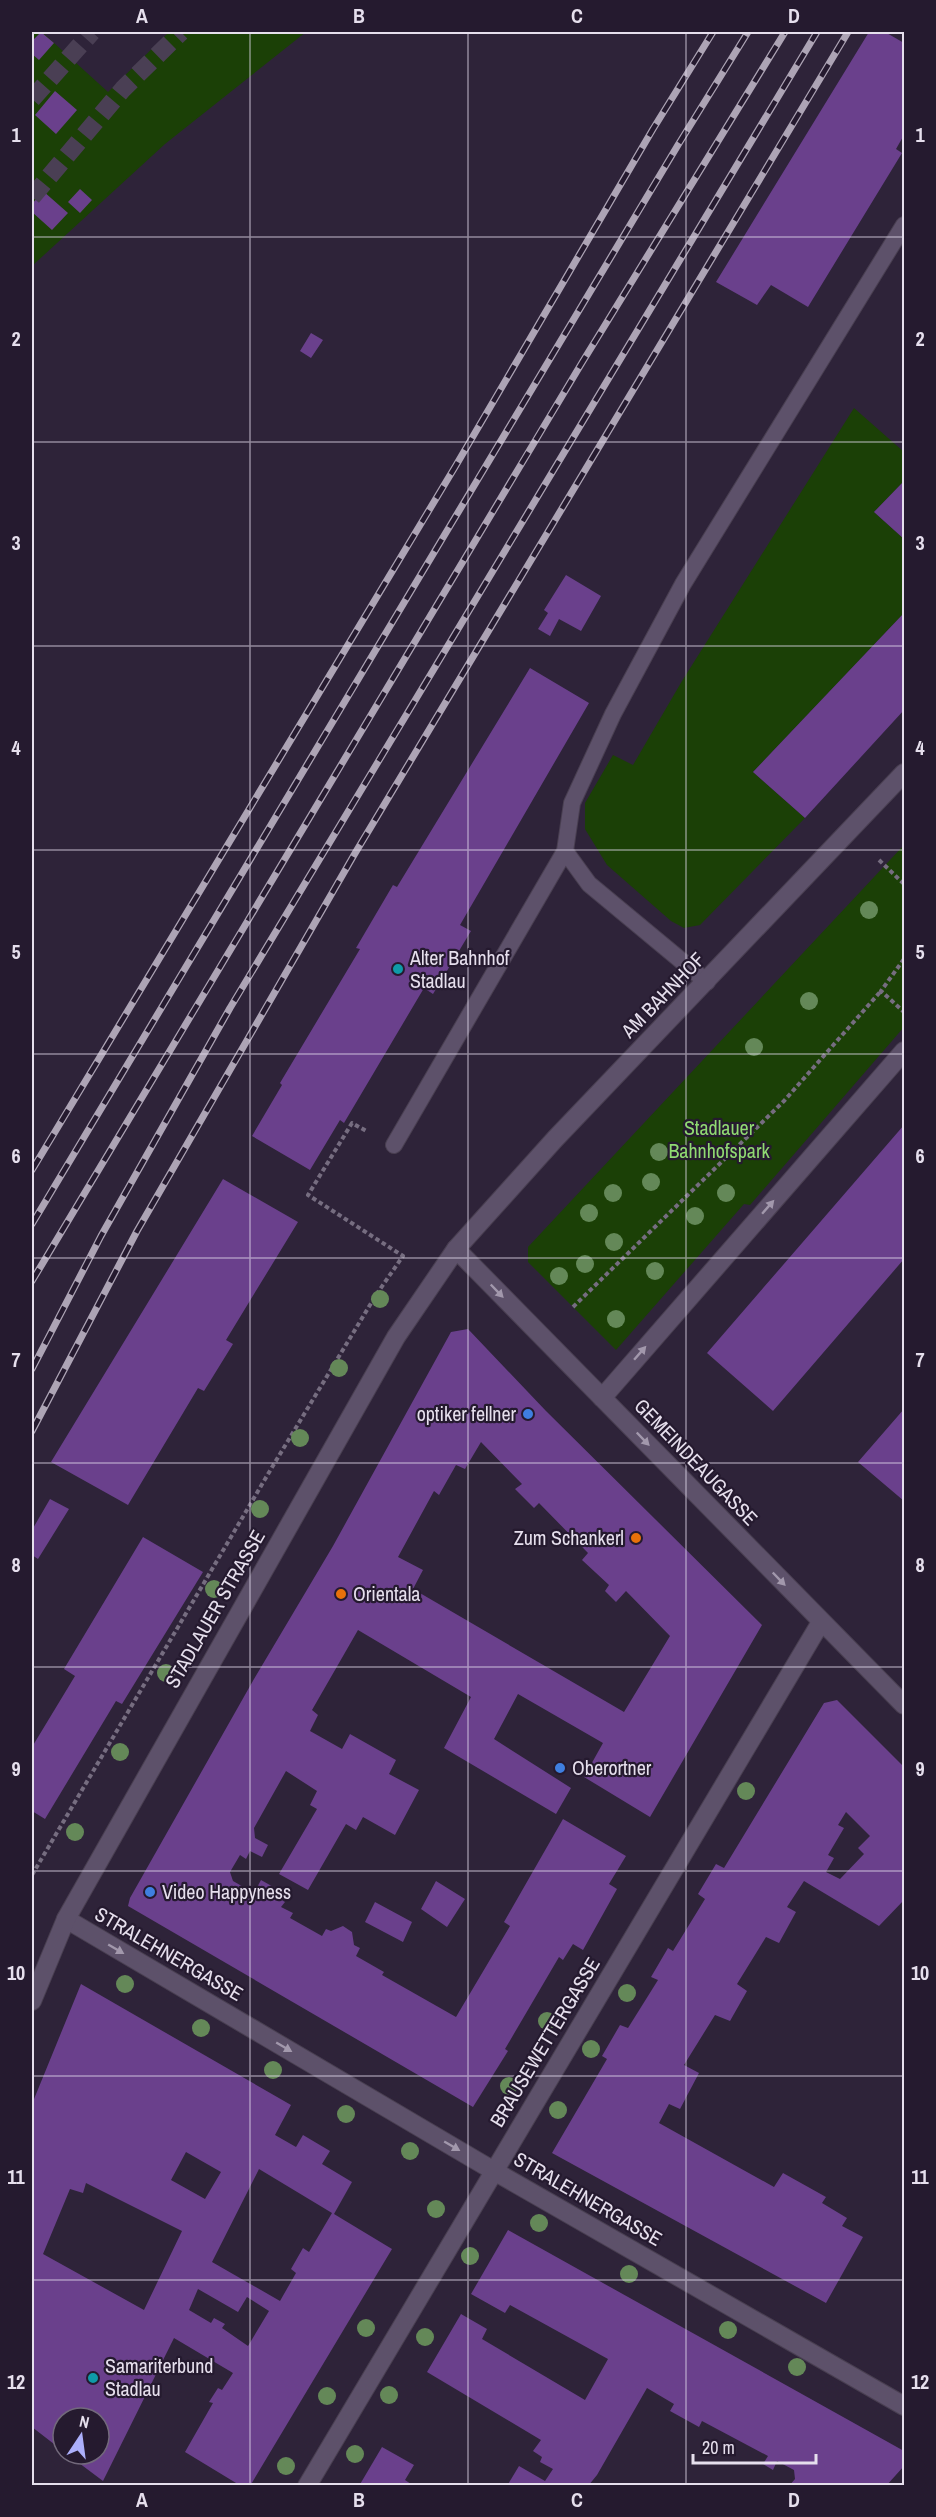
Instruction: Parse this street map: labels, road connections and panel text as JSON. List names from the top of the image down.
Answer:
{
  "streets": {
    "street": [
      "AM BAHNHOF",
      "GEMEINDEAUGASSE",
      "STADLAUER STRASSE",
      "STRALEHNERGASSE",
      "BRAUSEWETTERGASSE"
    ]
  },
  "crossings": [
    ["AM BAHNHOF", "GEMEINDEAUGASSE"],
    ["AM BAHNHOF", "STADLAUER STRASSE"],
    ["GEMEINDEAUGASSE", "STADLAUER STRASSE"],
    ["GEMEINDEAUGASSE", "BRAUSEWETTERGASSE"],
    ["STADLAUER STRASSE", "STRALEHNERGASSE"],
    ["STRALEHNERGASSE", "BRAUSEWETTERGASSE"]
  ],
  "one_way": ["GEMEINDEAUGASSE", "STRALEHNERGASSE"],
  "parks": ["Stadlauer Bahnhofspark"],
  "places": [
    "Alter Bahnhof Stadlau",
    "optiker fellner",
    "Zum Schankerl",
    "Orientala",
    "Oberortner",
    "Video Happyness",
    "Samariterbund Stadlau"
  ],
  "scale_bar": "20 m",
  "north": "top",
  "grid": {
    "columns": [
      "A",
      "B",
      "C",
      "D"
    ],
    "rows": [
      "1",
      "2",
      "3",
      "4",
      "5",
      "6",
      "7",
      "8",
      "9",
      "10",
      "11",
      "12"
    ]
  }
}
